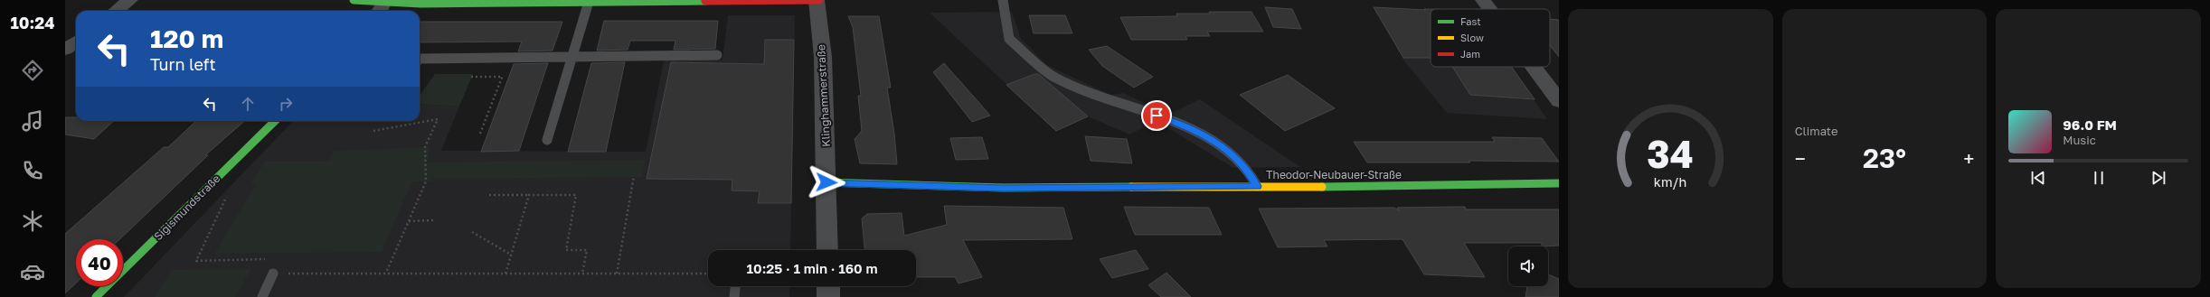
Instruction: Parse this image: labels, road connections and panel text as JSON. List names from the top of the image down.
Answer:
{
  "streets": {
    "street": ["Klinghammerstraße", "Theodor-Neubauer-Straße", "Sigismundstraße"]
  },
  "crossings": [
    ["Klinghammerstraße", "Theodor-Neubauer-Straße"]
  ],
  "legend": ["Fast", "Slow", "Jam"],
  "page": {
    "tabs": "10:24",
    "tile": "Climate",
    "turn": ["120 m", "Turn left"],
    "song": ["96.0 FM", "Music"],
    "heat": ["−", "23°", "+"],
    "limit": "40",
    "trip": "10:25 · 1 min · 160 m",
    "gauge": ["34", "km/h"]
  }
}
